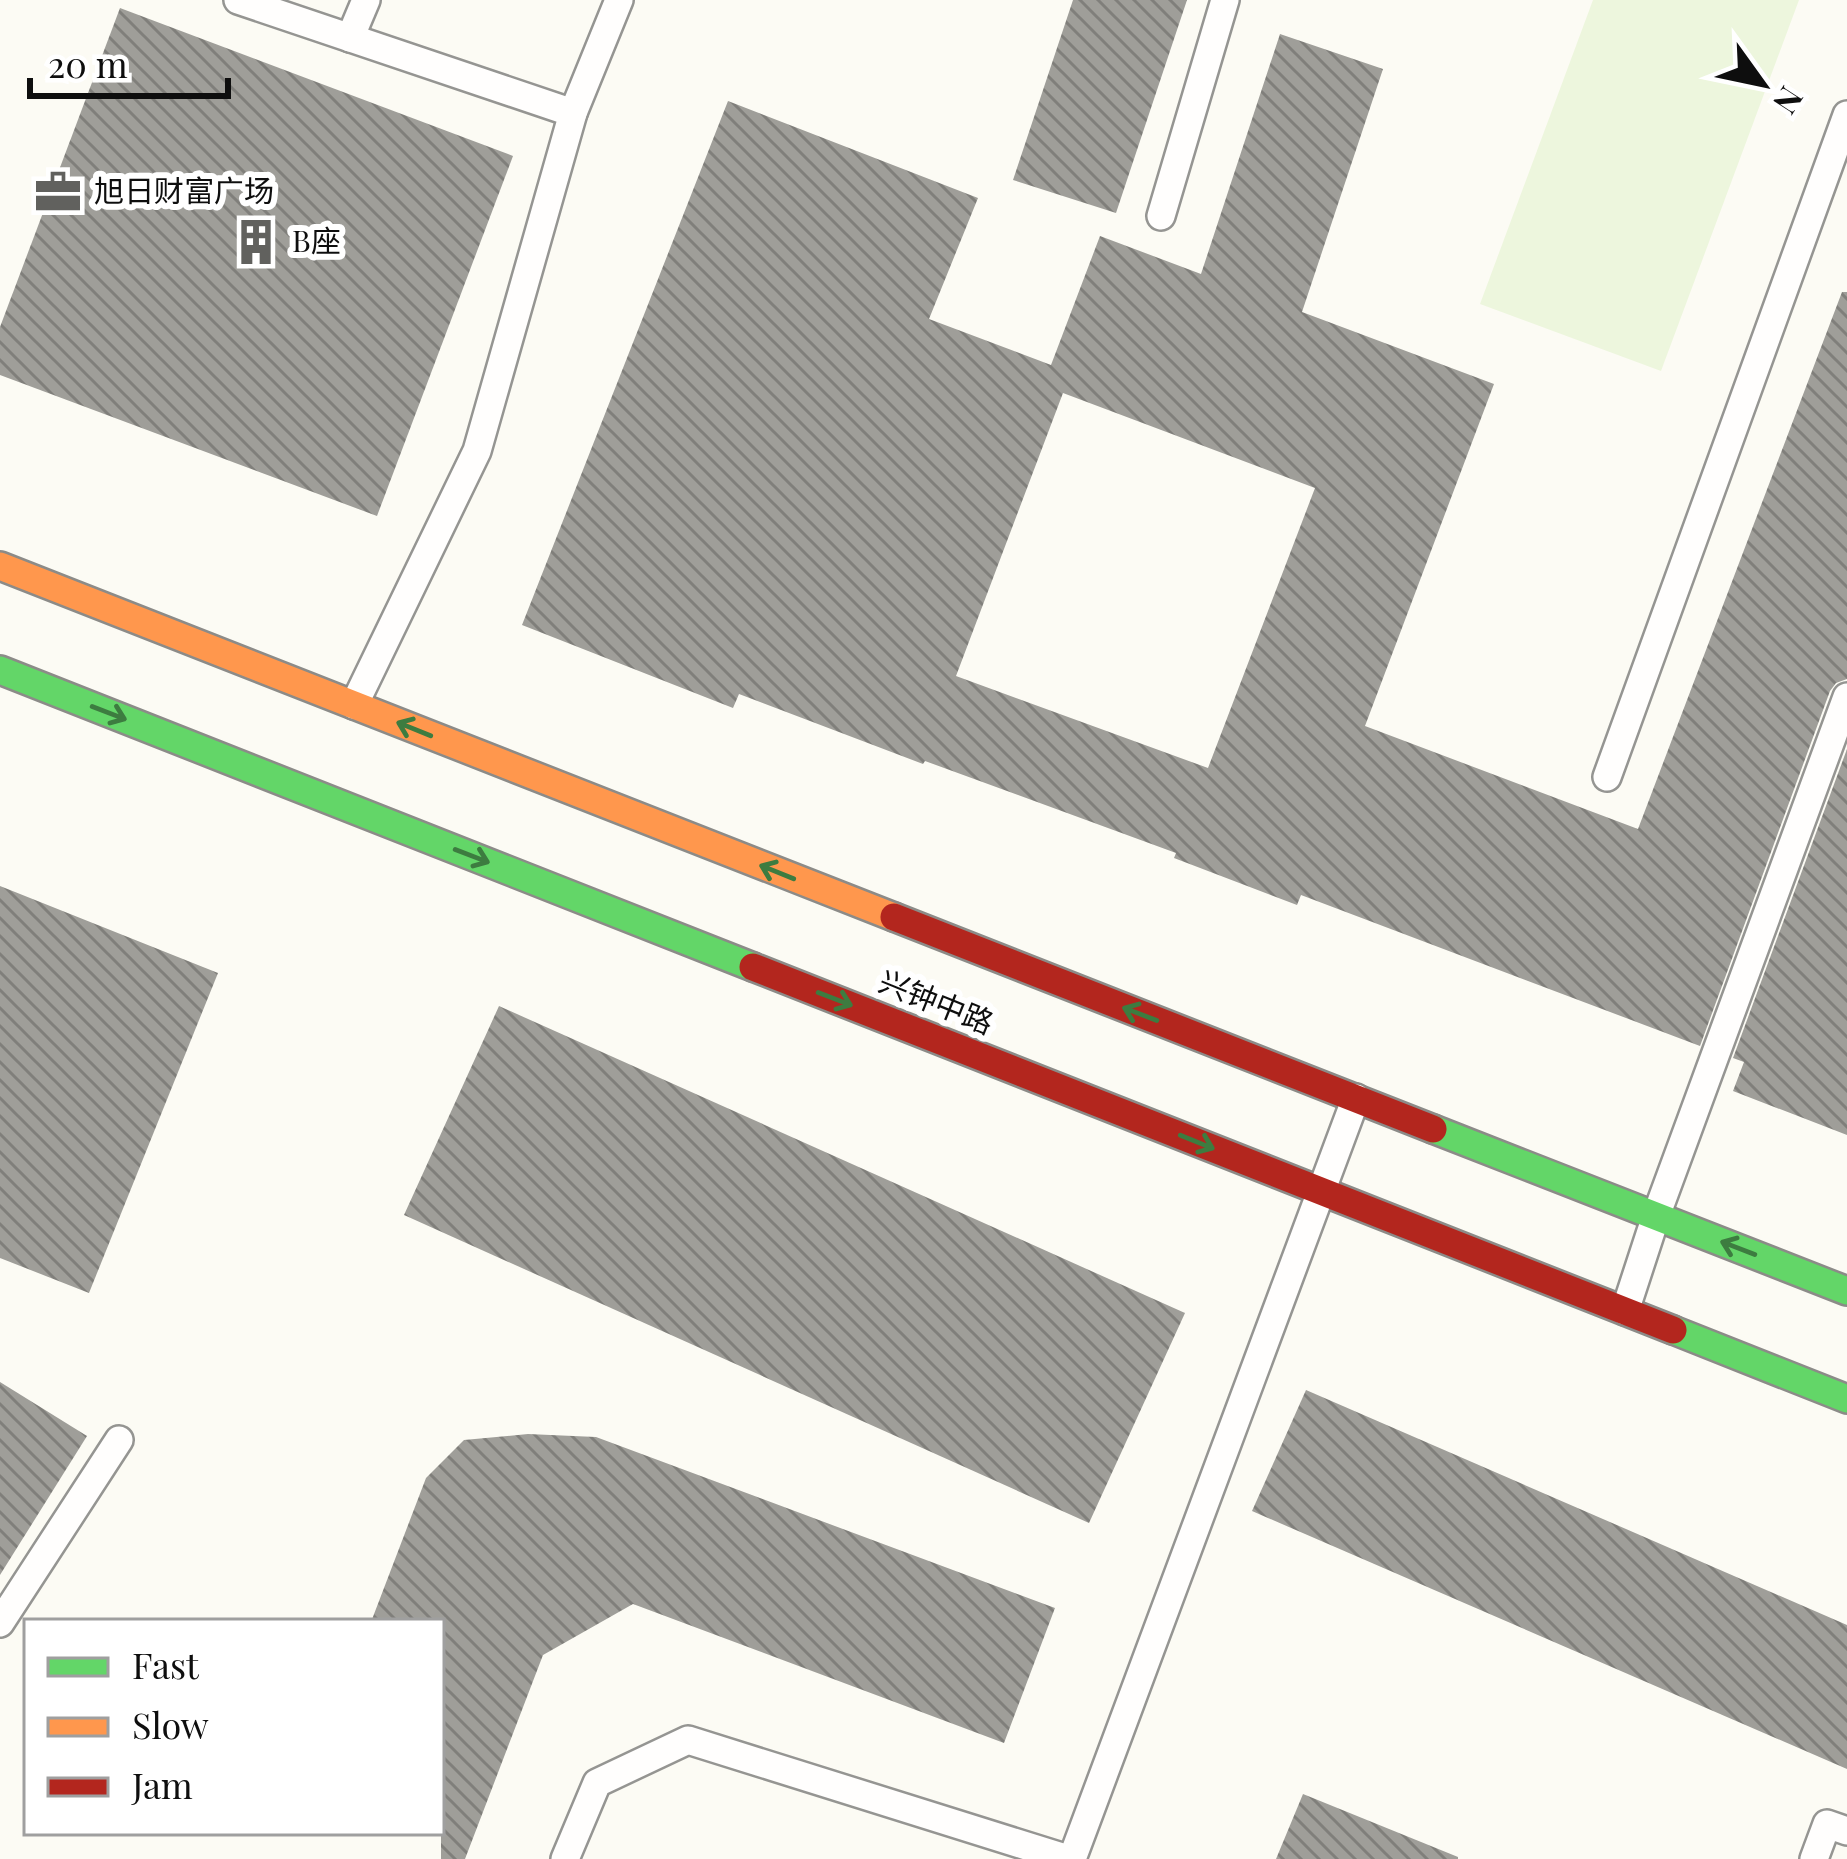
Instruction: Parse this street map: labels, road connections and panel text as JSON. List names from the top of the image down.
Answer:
{
  "streets": {
    "main road": ["兴钟中路"]
  },
  "places": {
    "office": ["旭日财富广场"],
    "building": ["B座"]
  },
  "legend": ["Fast", "Slow", "Jam"],
  "scale_bar": "20 m",
  "north": "bottom right"
}
